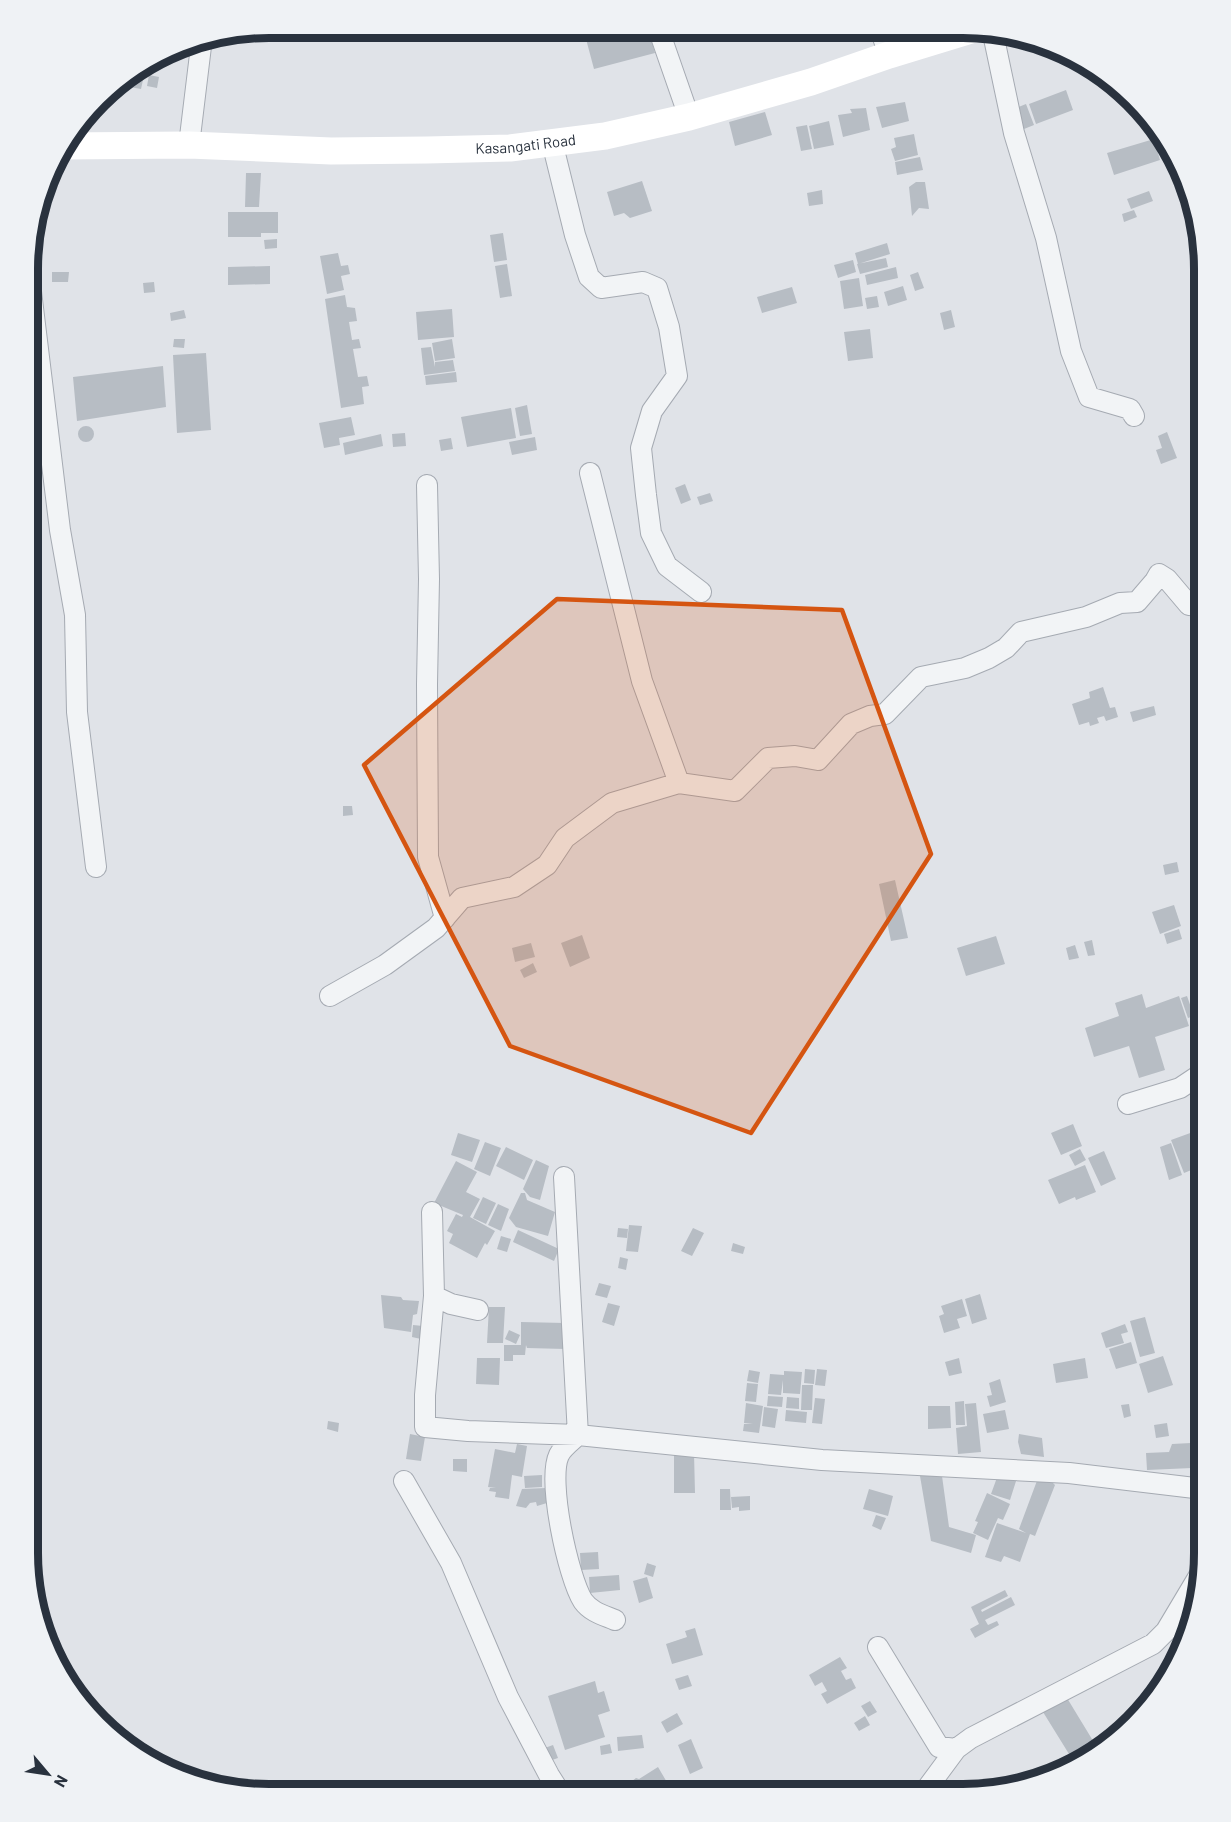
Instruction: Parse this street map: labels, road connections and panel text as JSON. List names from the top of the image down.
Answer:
{
  "streets": {
    "street": ["Kasangati Road"]
  },
  "north": "bottom right"
}
